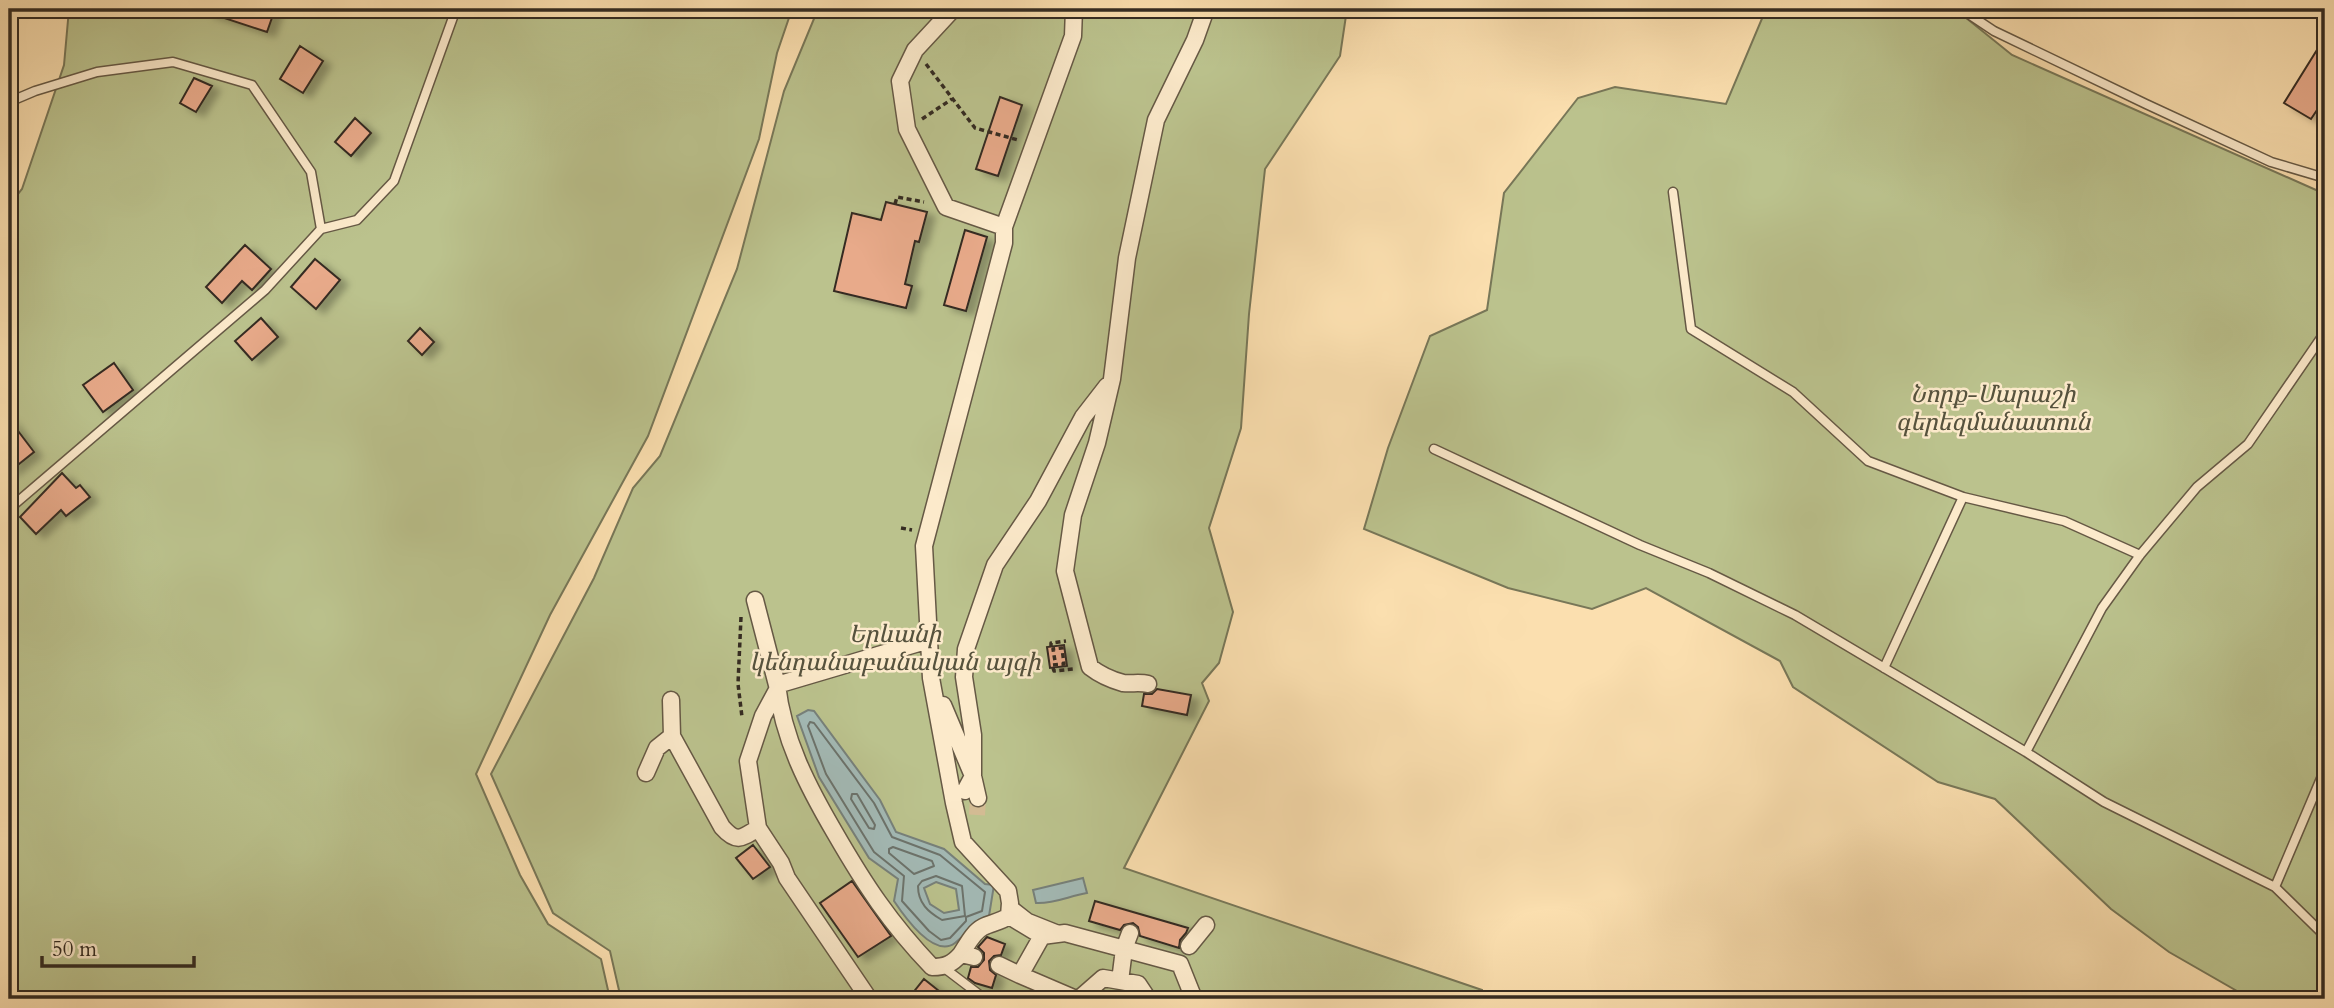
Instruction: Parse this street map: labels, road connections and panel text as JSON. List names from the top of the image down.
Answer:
{
  "parks": ["Նորք-Մարաշի գերեզմանատուն", "Երևանի կենդանաբանական այգի"],
  "scale_bar": "50 m"
}
